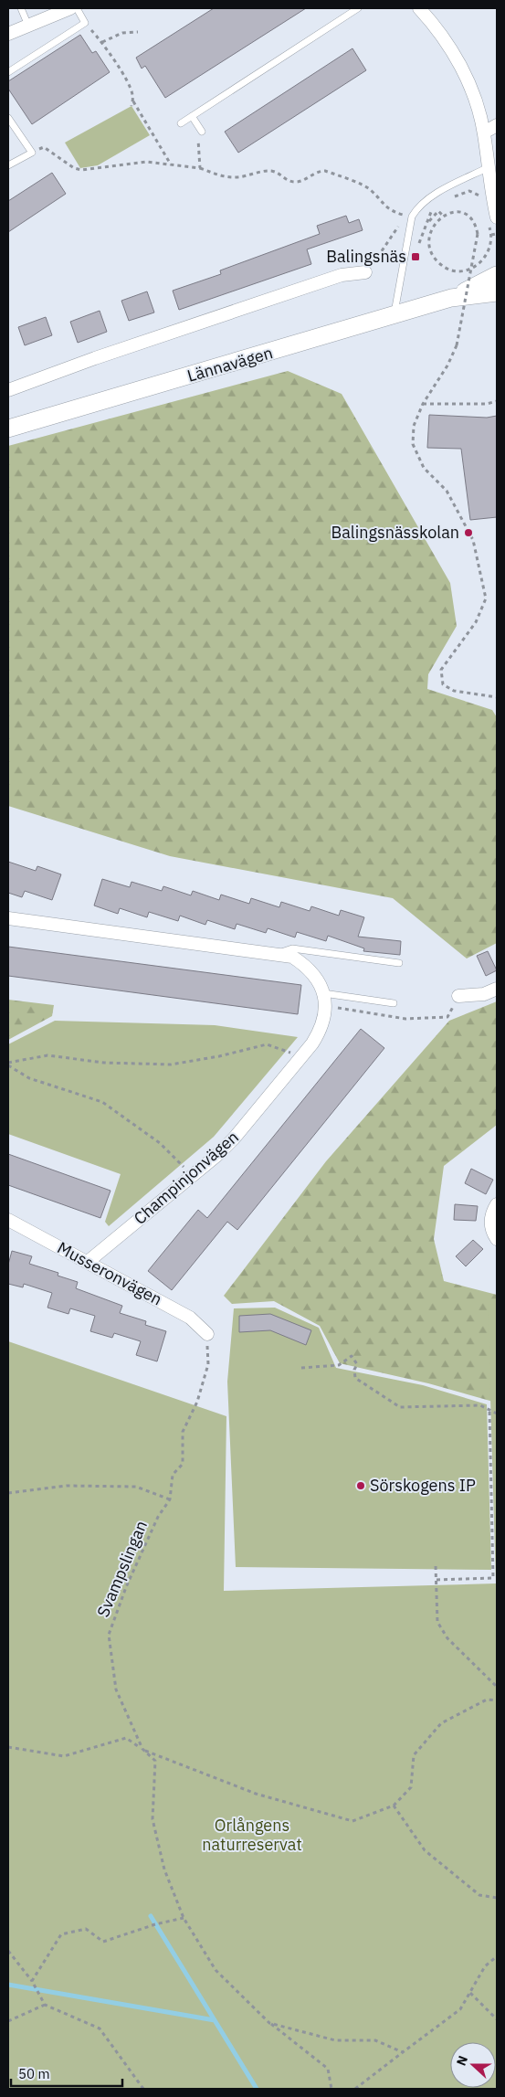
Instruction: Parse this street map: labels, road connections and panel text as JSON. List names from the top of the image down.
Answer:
{
  "streets": {
    "main road": ["Lännavägen"],
    "street": ["Champinjonvägen", "Musseronvägen"],
    "path": ["Svampslingan"]
  },
  "crossings": [
    ["Champinjonvägen", "Musseronvägen"],
    ["Musseronvägen", "Svampslingan"]
  ],
  "parks": ["Orlångens naturreservat"],
  "places": {
    "transit": ["Balingsnäs"],
    "other": ["Balingsnässkolan", "Sörskogens IP"]
  },
  "scale_bar": "50 m",
  "north": "left"
}
